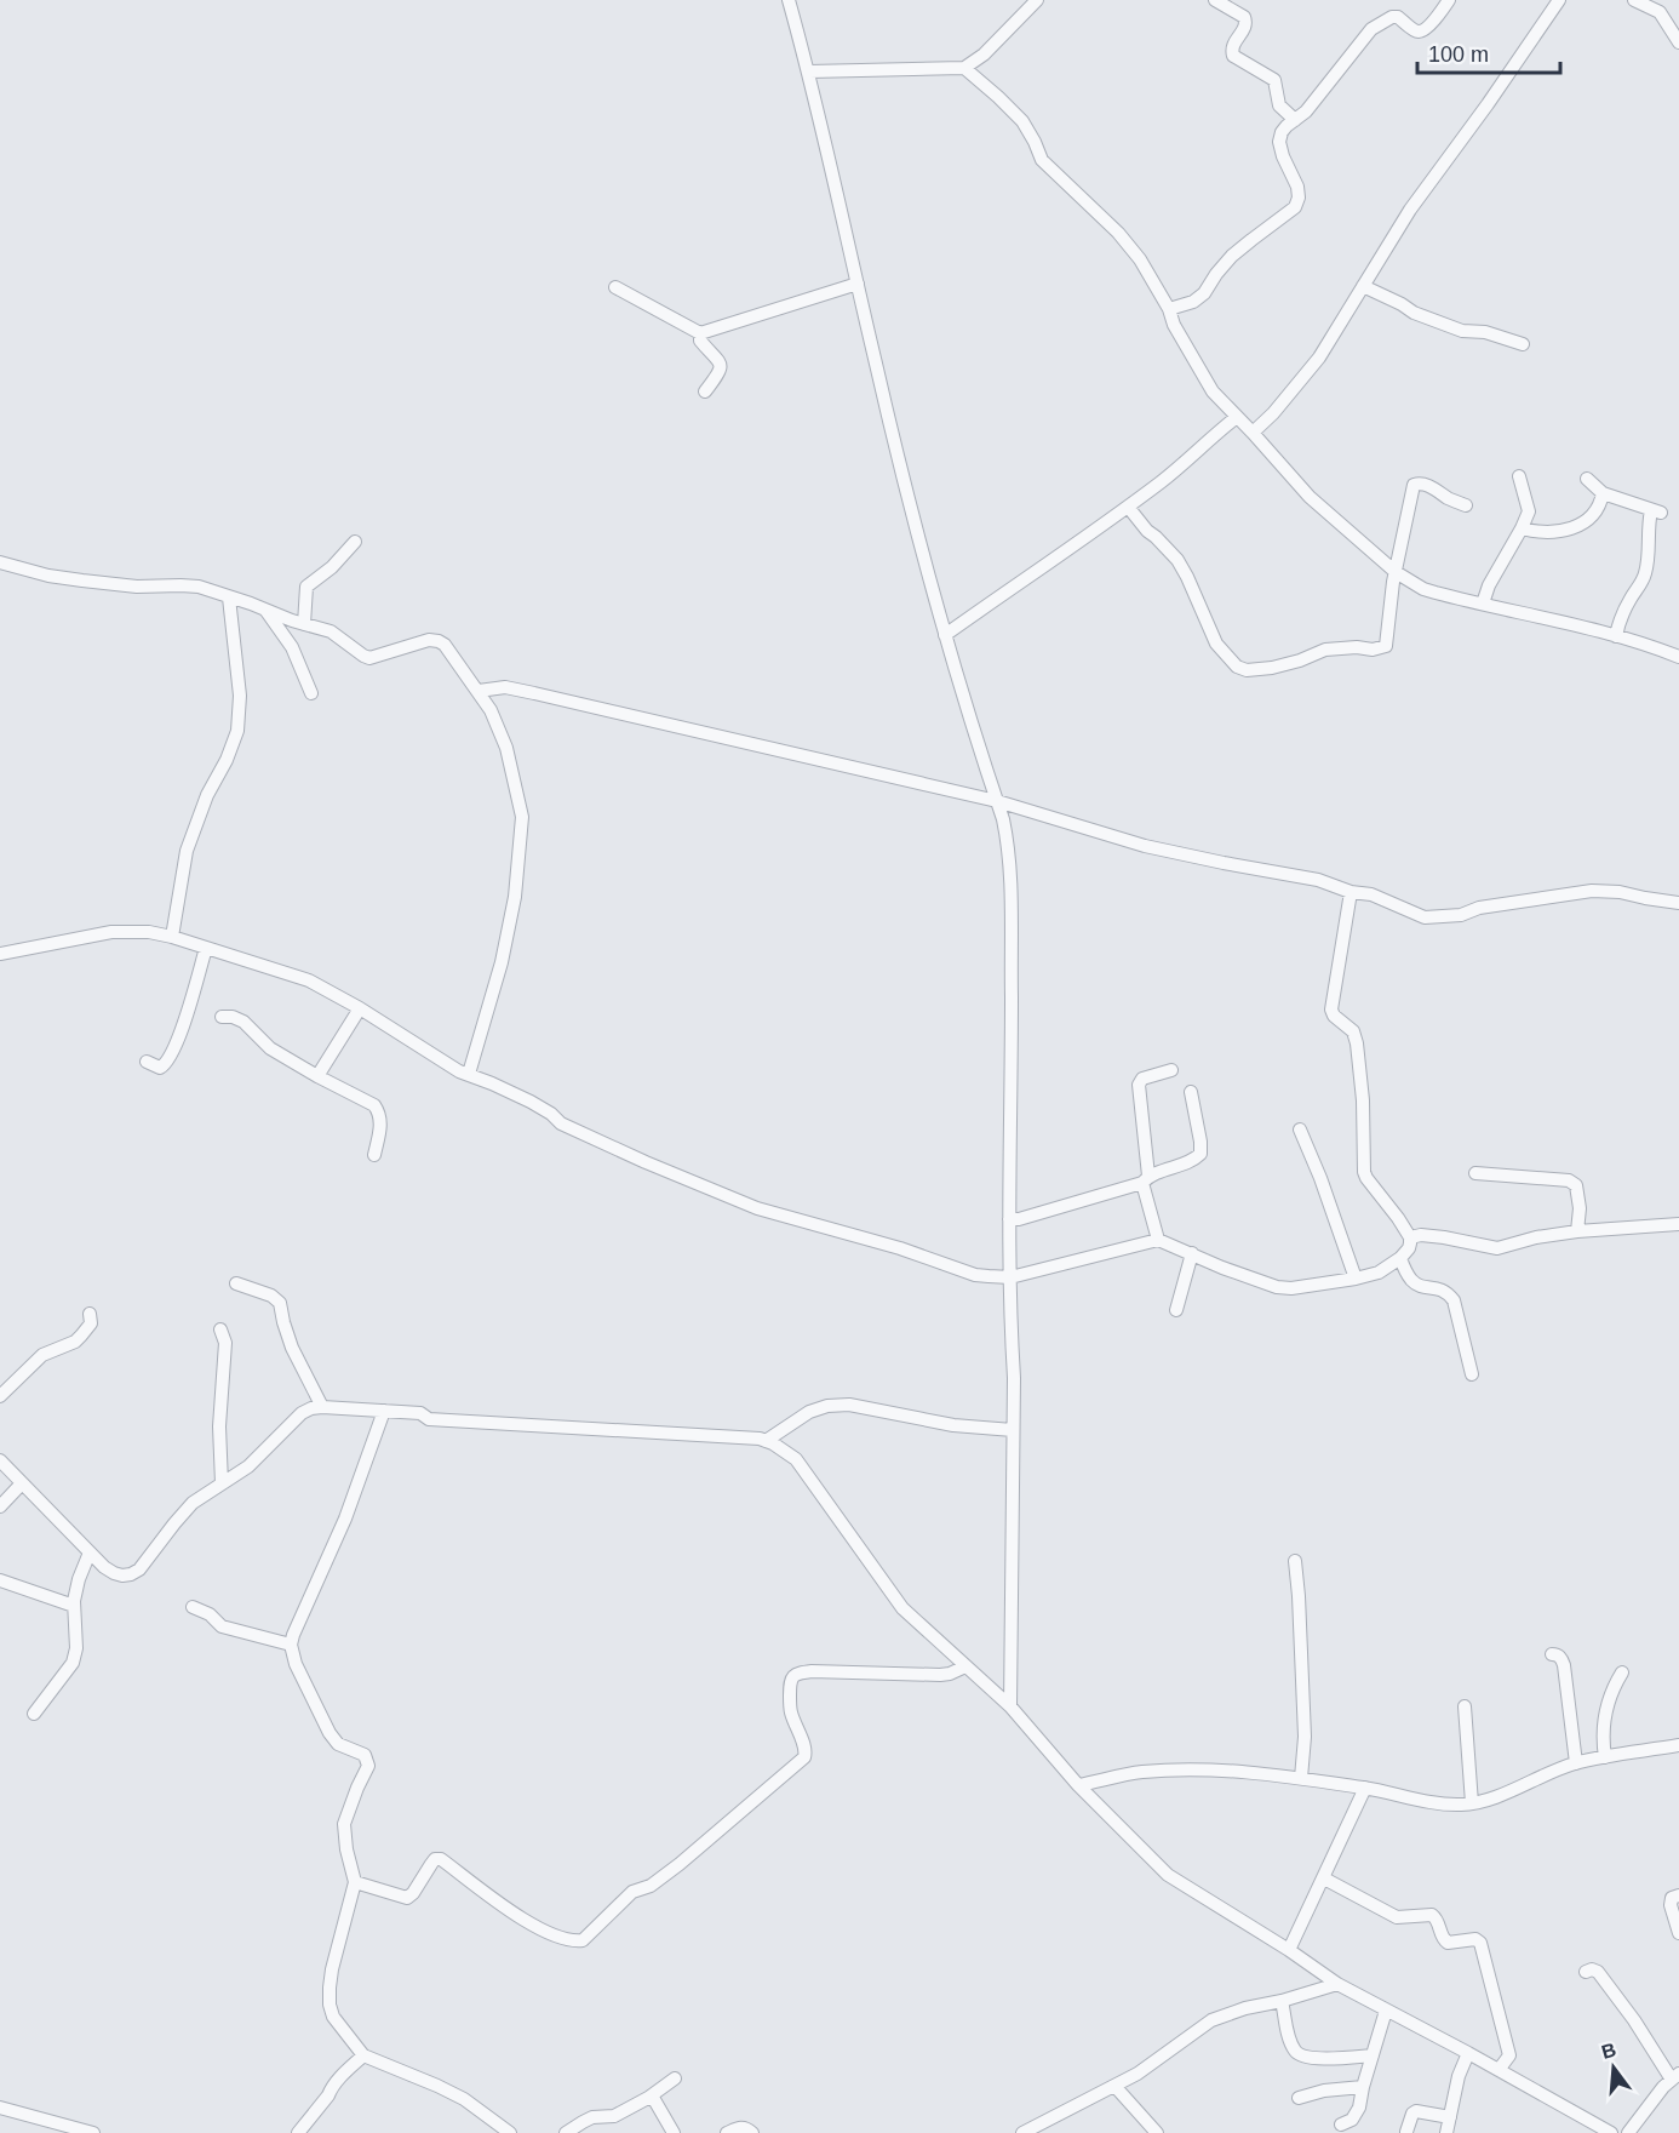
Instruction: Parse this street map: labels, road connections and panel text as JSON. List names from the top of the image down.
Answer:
{
  "scale_bar": "100 m",
  "north": "top"
}
